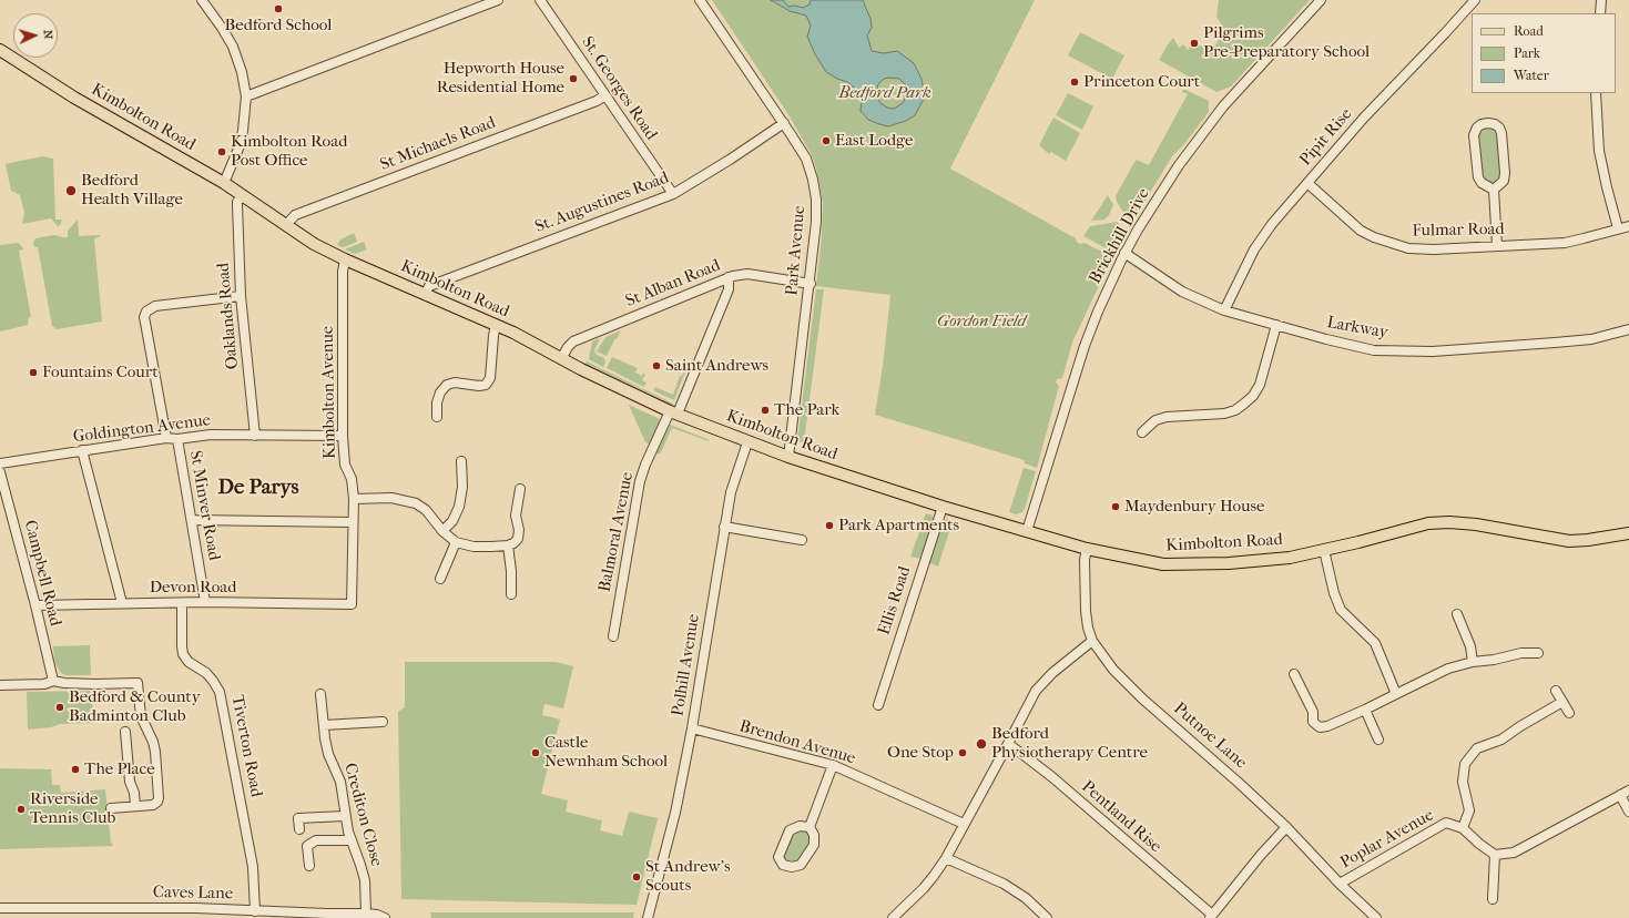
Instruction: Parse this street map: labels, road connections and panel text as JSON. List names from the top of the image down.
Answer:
{
  "streets": {
    "main road": ["Kimbolton Road"],
    "street": [
      "St. Georges Road",
      "Pipit Rise",
      "St Michaels Road",
      "St. Augustines Road",
      "Fulmar Road",
      "Brickhill Drive",
      "Park Avenue",
      "St Alban Road",
      "Oaklands Road",
      "Larkway",
      "Kimbolton Avenue",
      "Goldington Avenue",
      "St Minver Road",
      "Balmoral Avenue",
      "Campbell Road",
      "Devon Road",
      "Ellis Road",
      "Polhill Avenue",
      "Putnoe Lane",
      "Brendon Avenue",
      "Tiverton Road",
      "Crediton Close",
      "Pentland Rise",
      "Poplar Avenue",
      "Caves Lane"
    ]
  },
  "crossings": [
    ["St. Georges Road", "St Michaels Road"],
    ["St. Georges Road", "St. Augustines Road"],
    ["Kimbolton Road", "St Michaels Road"],
    ["Kimbolton Road", "St. Augustines Road"],
    ["Kimbolton Road", "Brickhill Drive"],
    ["Kimbolton Road", "Park Avenue"],
    ["Kimbolton Road", "St Alban Road"],
    ["Kimbolton Road", "Oaklands Road"],
    ["Kimbolton Road", "Kimbolton Avenue"],
    ["Kimbolton Road", "Balmoral Avenue"],
    ["Kimbolton Road", "Ellis Road"],
    ["Kimbolton Road", "Polhill Avenue"],
    ["Kimbolton Road", "Putnoe Lane"],
    ["Pipit Rise", "Fulmar Road"],
    ["Pipit Rise", "Larkway"],
    ["St. Augustines Road", "Park Avenue"],
    ["Brickhill Drive", "Larkway"],
    ["Park Avenue", "St Alban Road"],
    ["St Alban Road", "Balmoral Avenue"],
    ["Oaklands Road", "Goldington Avenue"],
    ["Kimbolton Avenue", "Goldington Avenue"],
    ["Kimbolton Avenue", "Devon Road"],
    ["Goldington Avenue", "St Minver Road"],
    ["St Minver Road", "Devon Road"],
    ["Campbell Road", "Devon Road"],
    ["Devon Road", "Tiverton Road"],
    ["Polhill Avenue", "Brendon Avenue"],
    ["Putnoe Lane", "Poplar Avenue"],
    ["Tiverton Road", "Caves Lane"],
    ["Crediton Close", "Caves Lane"]
  ],
  "districts": ["De Parys"],
  "parks": ["Bedford Park", "Gordon Field"],
  "places": [
    "Bedford School",
    "Pilgrims Pre-Preparatory School",
    "Hepworth House Residential Home",
    "Princeton Court",
    "East Lodge",
    "Kimbolton Road Post Office",
    "Bedford Health Village",
    "Saint Andrews",
    "Fountains Court",
    "The Park",
    "Maydenbury House",
    "Park Apartments",
    "Bedford & County Badminton Club",
    "Bedford Physiotherapy Centre",
    "Castle Newnham School",
    "One Stop",
    "The Place",
    "Riverside Tennis Club",
    "St Andrew's Scouts"
  ],
  "legend": ["Road", "Park", "Water"],
  "north": "right"
}
